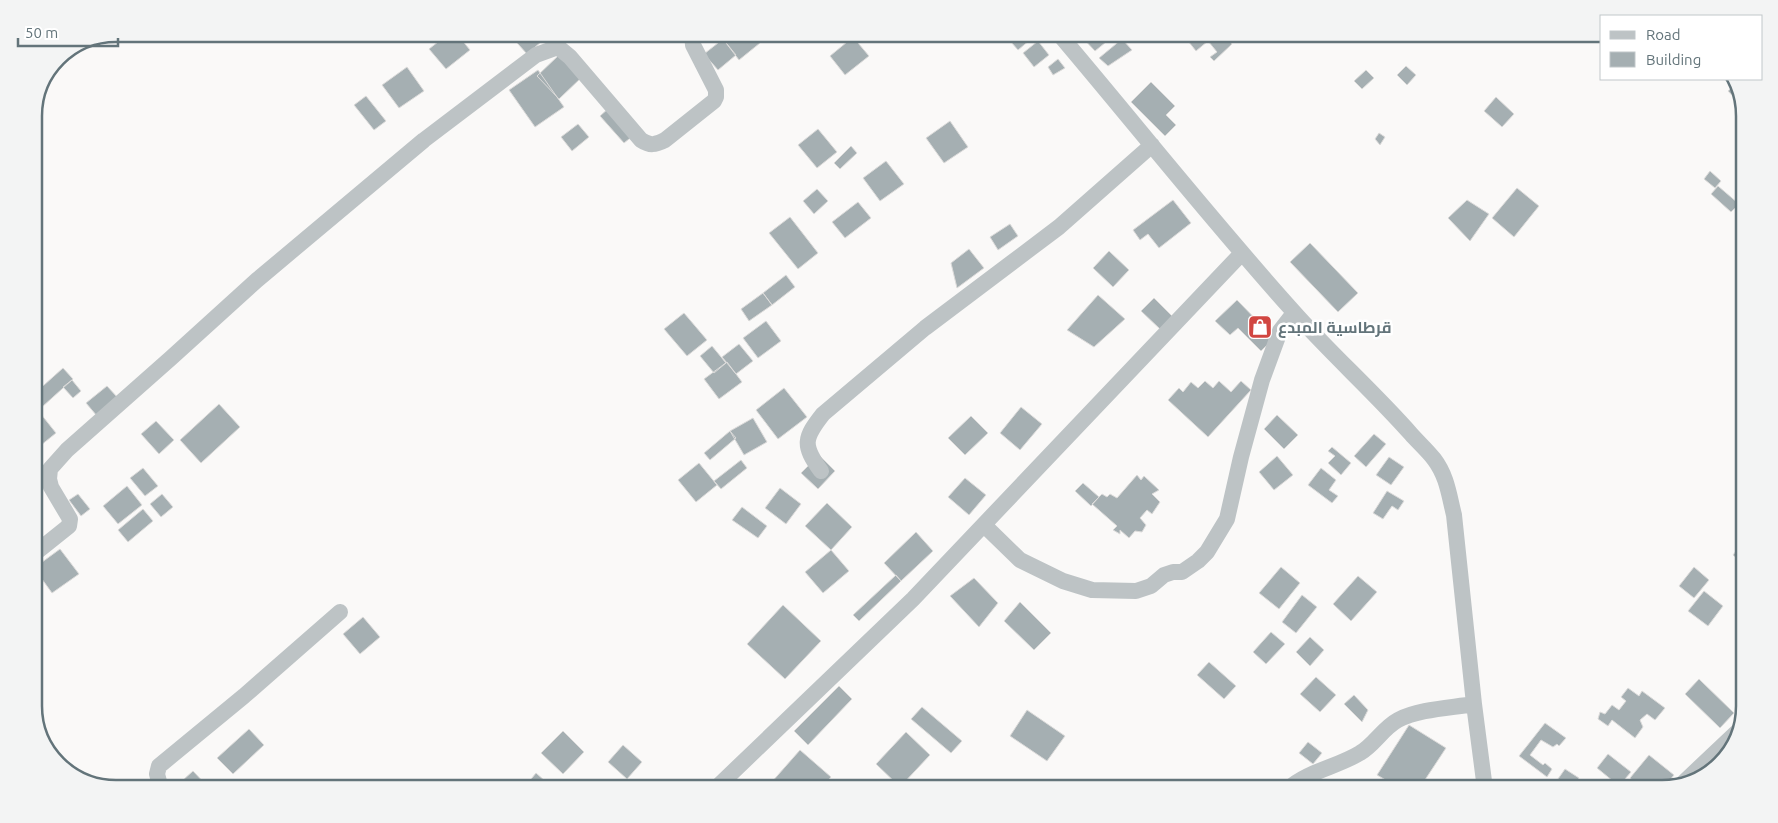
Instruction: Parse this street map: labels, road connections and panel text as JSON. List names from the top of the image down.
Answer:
{
  "places": {
    "shop": ["قرطاسية المبدع"]
  },
  "legend": ["Road", "Building"],
  "scale_bar": "50 m"
}
